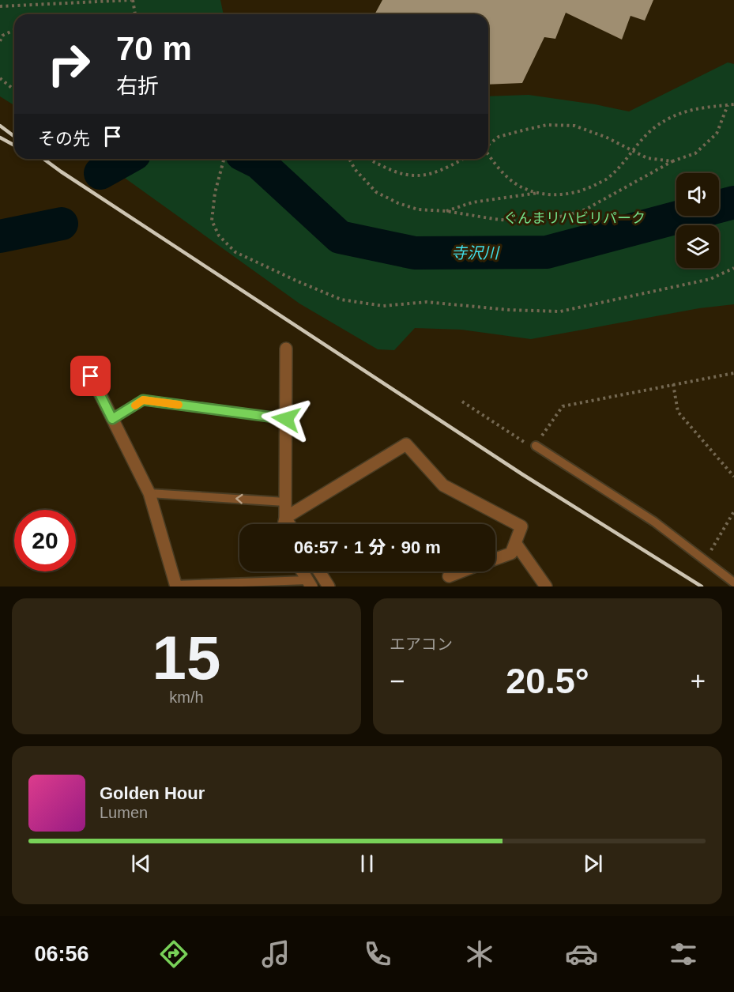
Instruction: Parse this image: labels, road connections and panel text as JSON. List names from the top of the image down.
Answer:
{
  "water": ["寺沢川"],
  "parks": ["ぐんまリハビリパーク"],
  "page": {
    "turn": ["70 m", "右折"],
    "then": "その先",
    "limit": "20",
    "trip": "06:57 · 1 分 · 90 m",
    "tile": [
      ["15", "km/h"],
      "エアコン"
    ],
    "heat": ["−", "20.5°", "+"],
    "song": ["Golden Hour", "Lumen"],
    "tabs": "06:56"
  }
}
